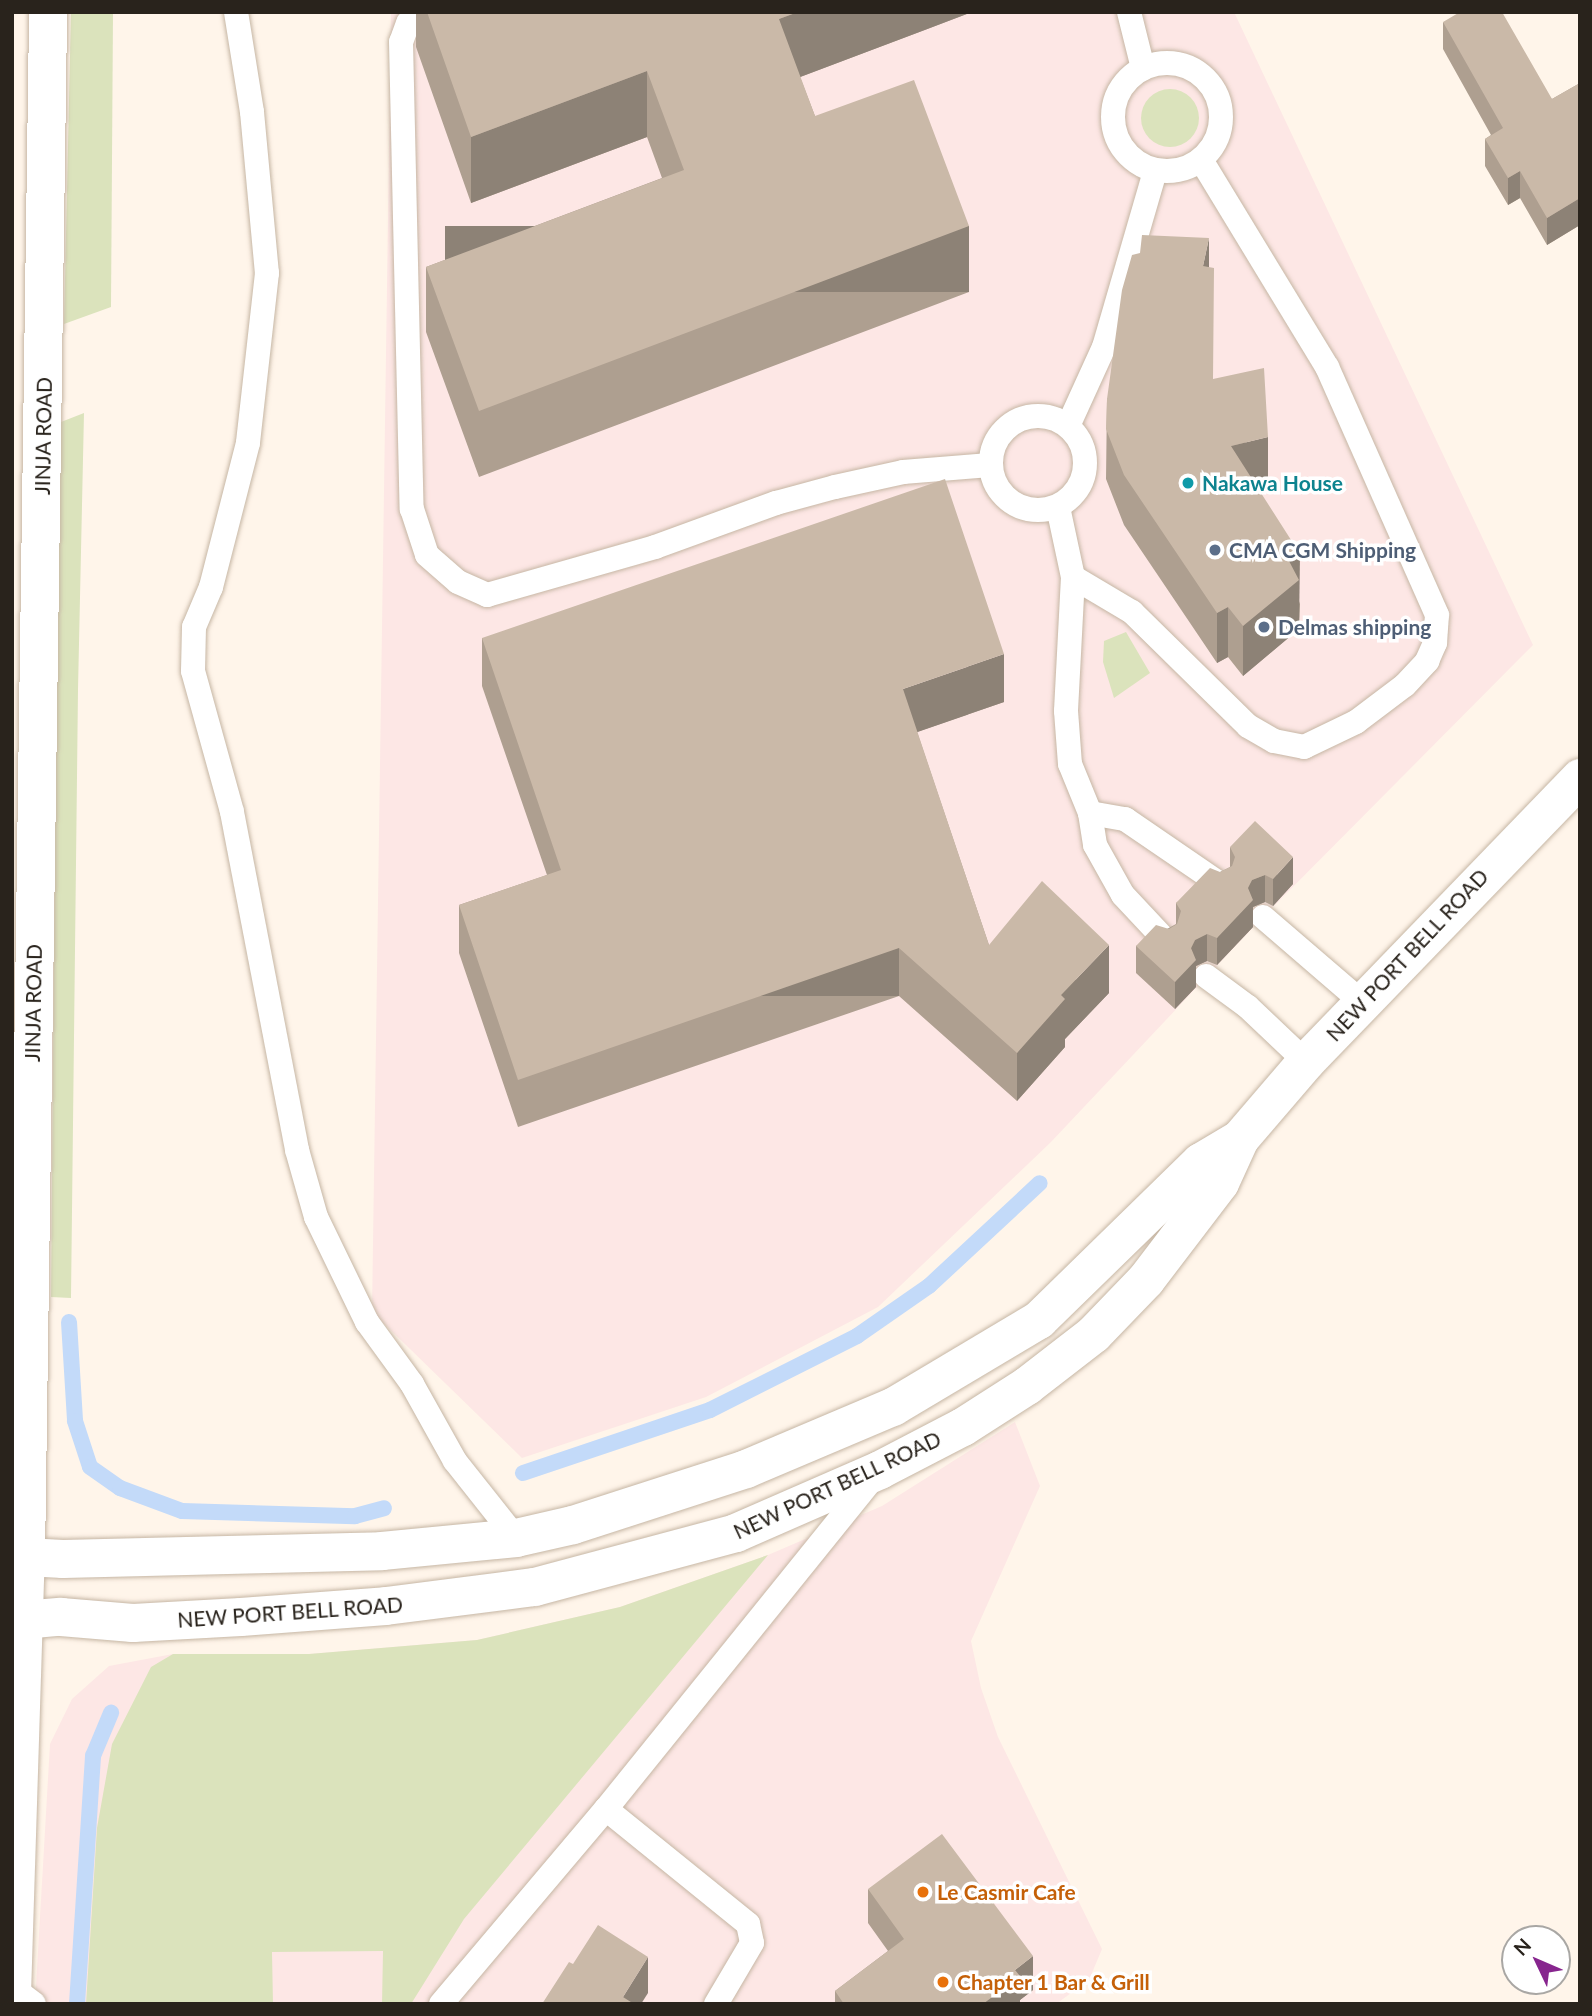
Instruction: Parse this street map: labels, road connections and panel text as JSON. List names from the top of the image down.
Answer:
{
  "streets": {
    "main road": ["JINJA ROAD", "NEW PORT BELL ROAD"]
  },
  "crossings": [
    ["JINJA ROAD", "NEW PORT BELL ROAD"]
  ],
  "places": [
    "Nakawa House",
    "CMA CGM Shipping",
    "Delmas shipping",
    "Le Casmir Cafe",
    "Chapter 1 Bar & Grill"
  ],
  "north": "top left"
}
